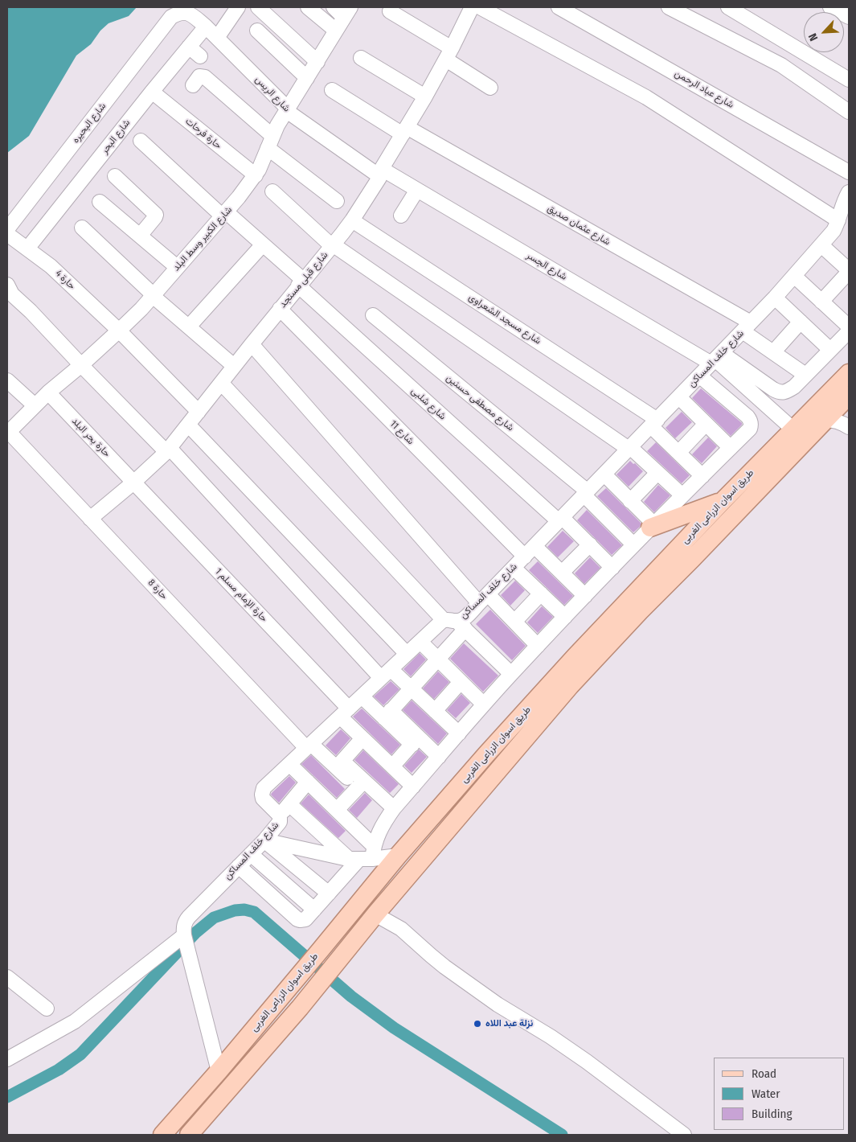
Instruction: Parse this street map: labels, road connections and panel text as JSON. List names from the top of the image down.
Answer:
{
  "streets": {
    "main road": ["طريق اسوان الزراعى الغربى"],
    "street": [
      "شارع عباد الرحمن",
      "شارع الريس",
      "شارع البحيره",
      "حارة فرحات",
      "شارع البحر",
      "شارع عثمان صديق",
      "شارع الكبير وسط البلد",
      "شارع الجسر",
      "حارة 4",
      "شارع قبلى مستجد",
      "شارع مسجد الشعراوى",
      "شارع خلف المساكن",
      "شارع مصطفى حسنين",
      "شارع شلبى",
      "شارع 11",
      "حارة بحر البلد",
      "حارة 8",
      "حارة الإمام مسلم 1"
    ]
  },
  "crossings": [
    ["شارع الريس", "شارع البحيره"],
    ["شارع الريس", "شارع البحر"],
    ["شارع الريس", "شارع الكبير وسط البلد"],
    ["شارع الريس", "شارع الجسر"],
    ["شارع الريس", "شارع قبلى مستجد"],
    ["حارة فرحات", "شارع البحر"],
    ["حارة فرحات", "شارع الكبير وسط البلد"],
    ["شارع البحر", "حارة 4"],
    ["شارع عثمان صديق", "شارع قبلى مستجد"],
    ["شارع عثمان صديق", "شارع خلف المساكن"],
    ["شارع الكبير وسط البلد", "حارة 4"],
    ["شارع الكبير وسط البلد", "شارع شلبى"],
    ["شارع الكبير وسط البلد", "حارة بحر البلد"],
    ["شارع الكبير وسط البلد", "حارة 8"],
    ["شارع الجسر", "شارع قبلى مستجد"],
    ["شارع الجسر", "شارع خلف المساكن"],
    ["شارع قبلى مستجد", "شارع مسجد الشعراوى"],
    ["شارع قبلى مستجد", "شارع شلبى"],
    ["شارع قبلى مستجد", "شارع 11"],
    ["شارع قبلى مستجد", "حارة بحر البلد"],
    ["شارع قبلى مستجد", "حارة 8"],
    ["شارع قبلى مستجد", "حارة الإمام مسلم 1"],
    ["شارع مسجد الشعراوى", "شارع خلف المساكن"],
    ["شارع خلف المساكن", "شارع مصطفى حسنين"],
    ["شارع خلف المساكن", "شارع شلبى"],
    ["شارع خلف المساكن", "شارع 11"],
    ["شارع خلف المساكن", "طريق اسوان الزراعى الغربى"],
    ["شارع خلف المساكن", "حارة 8"],
    ["شارع خلف المساكن", "حارة الإمام مسلم 1"],
    ["حارة بحر البلد", "حارة الإمام مسلم 1"]
  ],
  "places": ["نزلة عبد اللاه"],
  "legend": ["Road", "Water", "Building"],
  "north": "bottom left"
}
